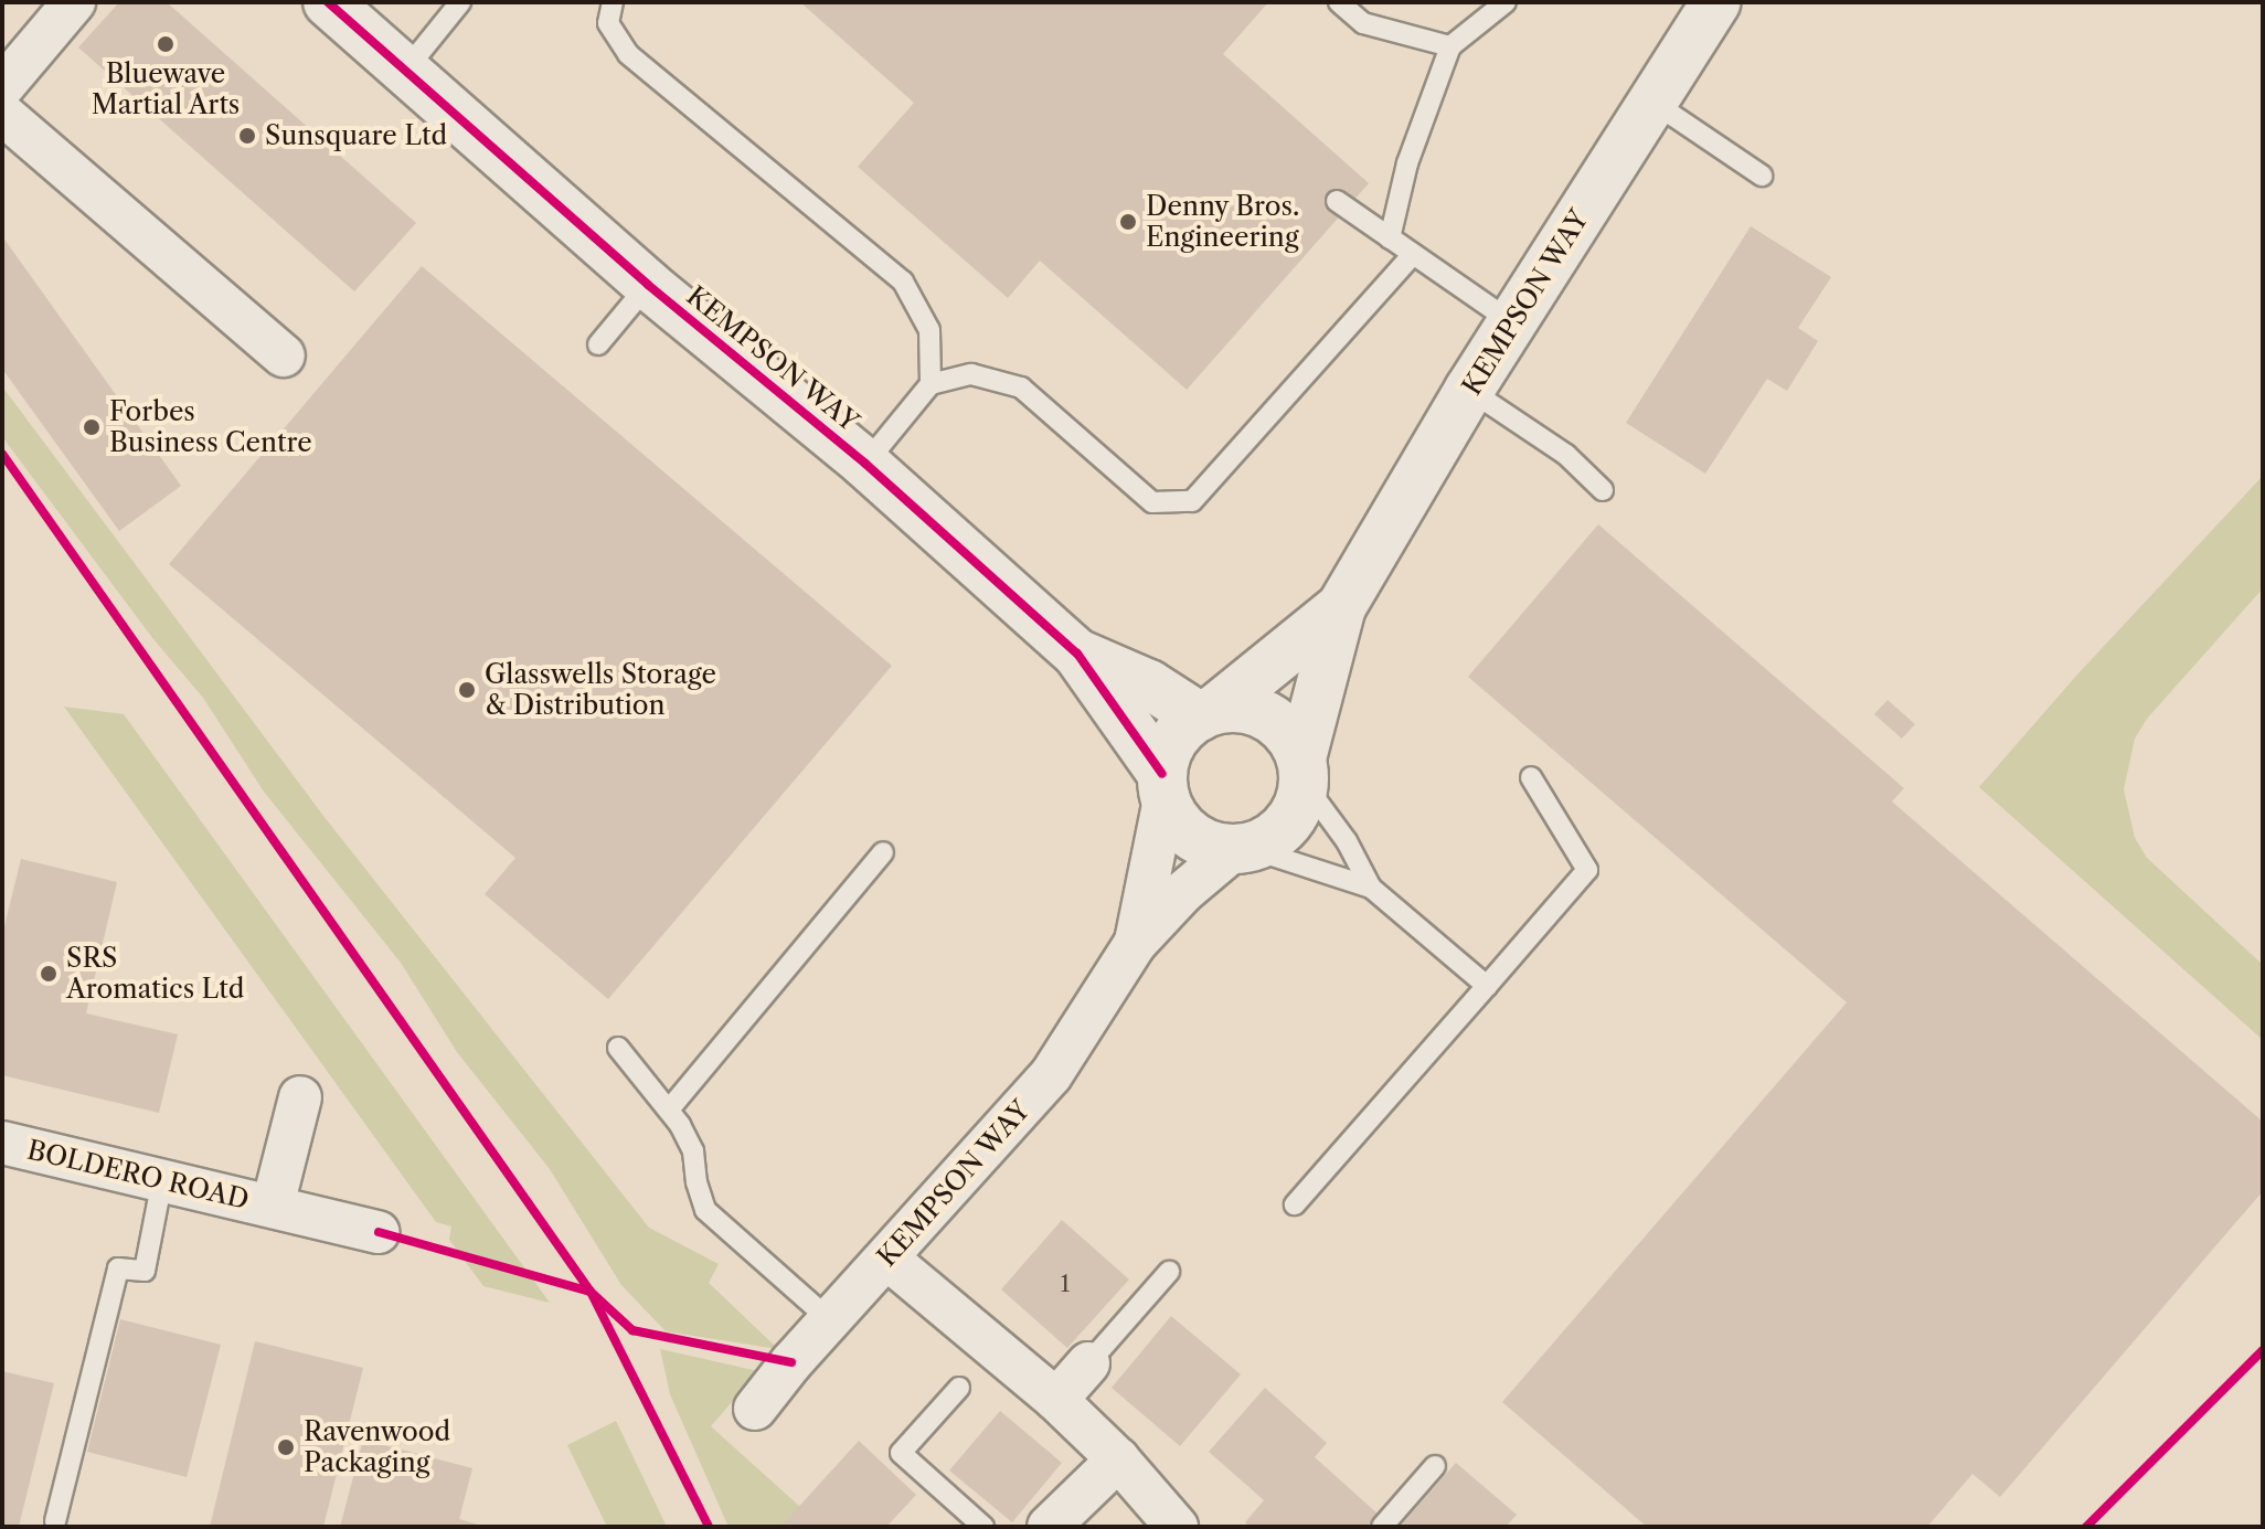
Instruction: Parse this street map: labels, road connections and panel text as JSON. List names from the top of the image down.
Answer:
{
  "streets": {
    "street": ["KEMPSON WAY", "BOLDERO ROAD"]
  },
  "places": [
    "Bluewave Martial Arts",
    "Sunsquare Ltd",
    "Denny Bros. Engineering",
    "Forbes Business Centre",
    "Glasswells Storage & Distribution",
    "SRS Aromatics Ltd",
    "Ravenwood Packaging"
  ],
  "house_numbers": ["1"]
}
